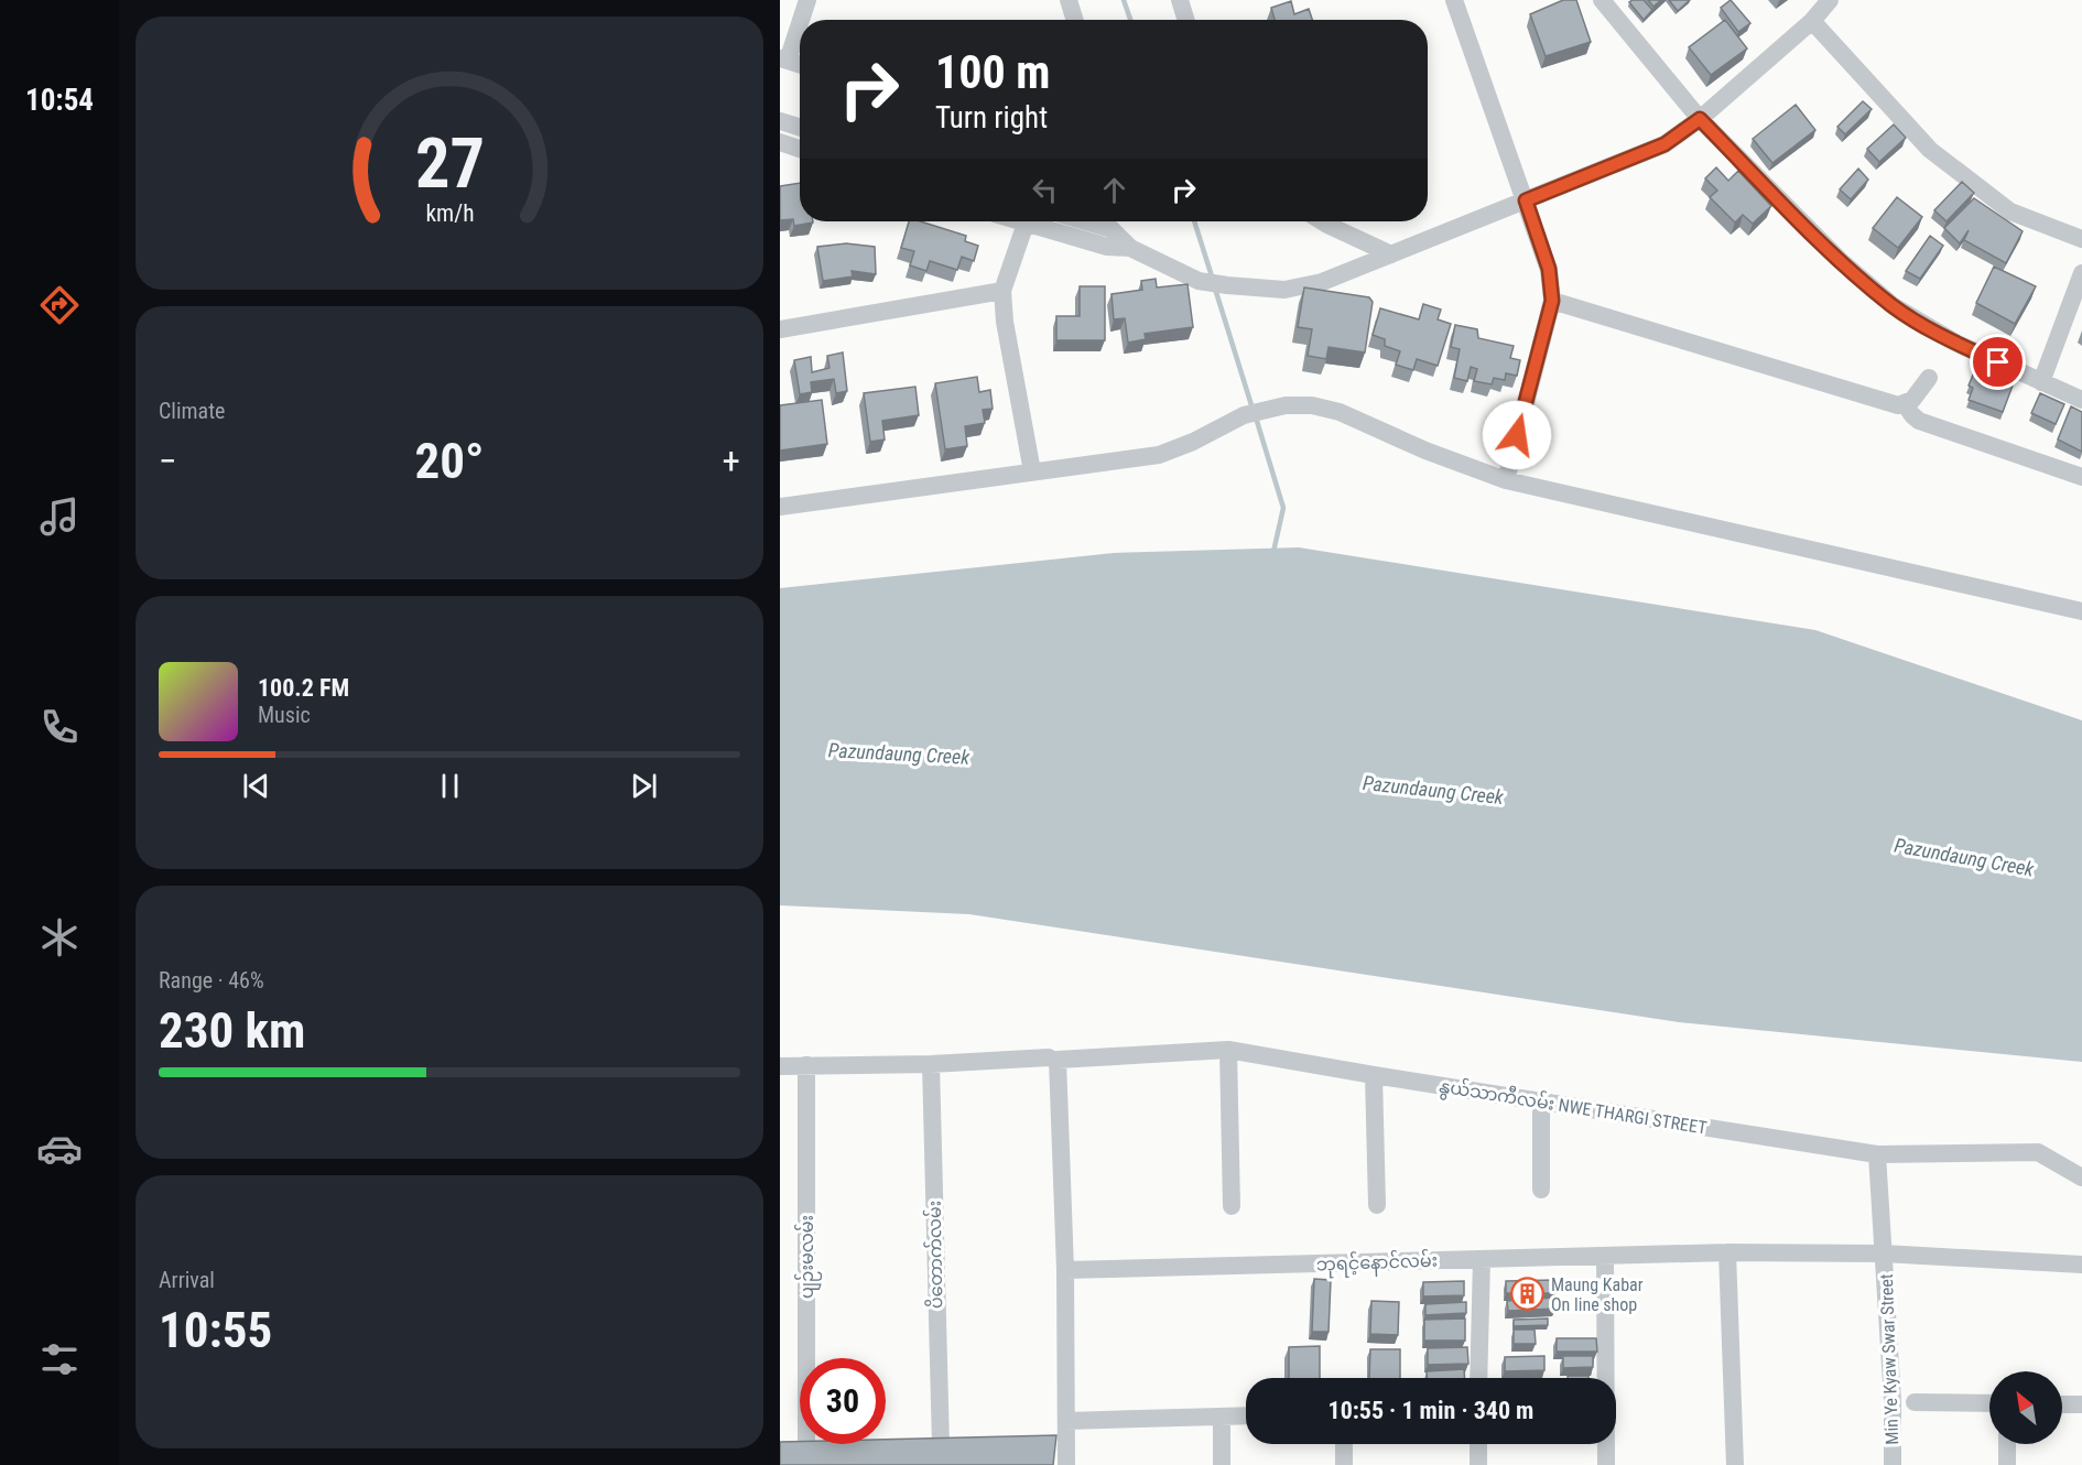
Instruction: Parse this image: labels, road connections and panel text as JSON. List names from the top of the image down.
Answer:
{
  "streets": {
    "street": [
      "နွယ်သာကီလမ်း NWE THARGI STREET",
      "ပိတောက်လမ်း",
      "ပျဉ်းမလမ်း",
      "ဘုရင့်နောင်လမ်း",
      "Min Ye Kyaw Swar Street"
    ]
  },
  "crossings": [
    ["နွယ်သာကီလမ်း NWE THARGI STREET", "ပိတောက်လမ်း"],
    ["နွယ်သာကီလမ်း NWE THARGI STREET", "ပျဉ်းမလမ်း"],
    ["နွယ်သာကီလမ်း NWE THARGI STREET", "Min Ye Kyaw Swar Street"],
    ["ဘုရင့်နောင်လမ်း", "Min Ye Kyaw Swar Street"]
  ],
  "water": ["Pazundaung Creek"],
  "places": {
    "building": ["Maung Kabar On line shop"]
  },
  "north": "top left",
  "page": {
    "tabs": "10:54",
    "turn": ["100 m", "Turn right"],
    "tile": [
      "Climate",
      ["Range · 46%", "230 km"],
      ["Arrival", "10:55"]
    ],
    "heat": ["−", "20°", "+"],
    "song": ["100.2 FM", "Music"],
    "limit": "30",
    "trip": "10:55 · 1 min · 340 m",
    "gauge": ["27", "km/h"]
  }
}
